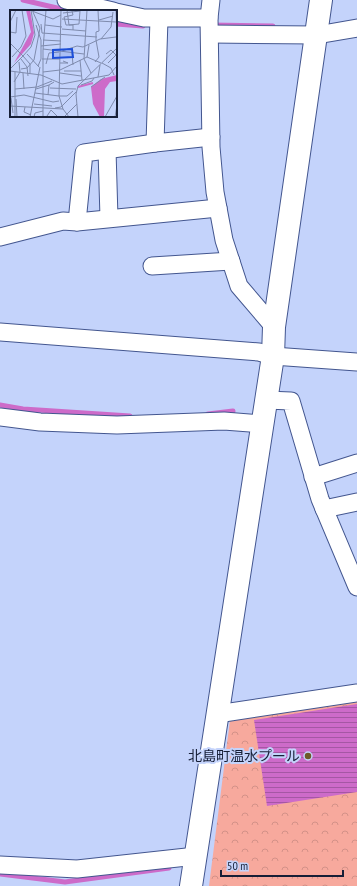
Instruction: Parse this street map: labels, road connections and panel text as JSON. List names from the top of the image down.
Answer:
{
  "places": ["北島町温水プール"],
  "scale_bar": "50 m"
}
